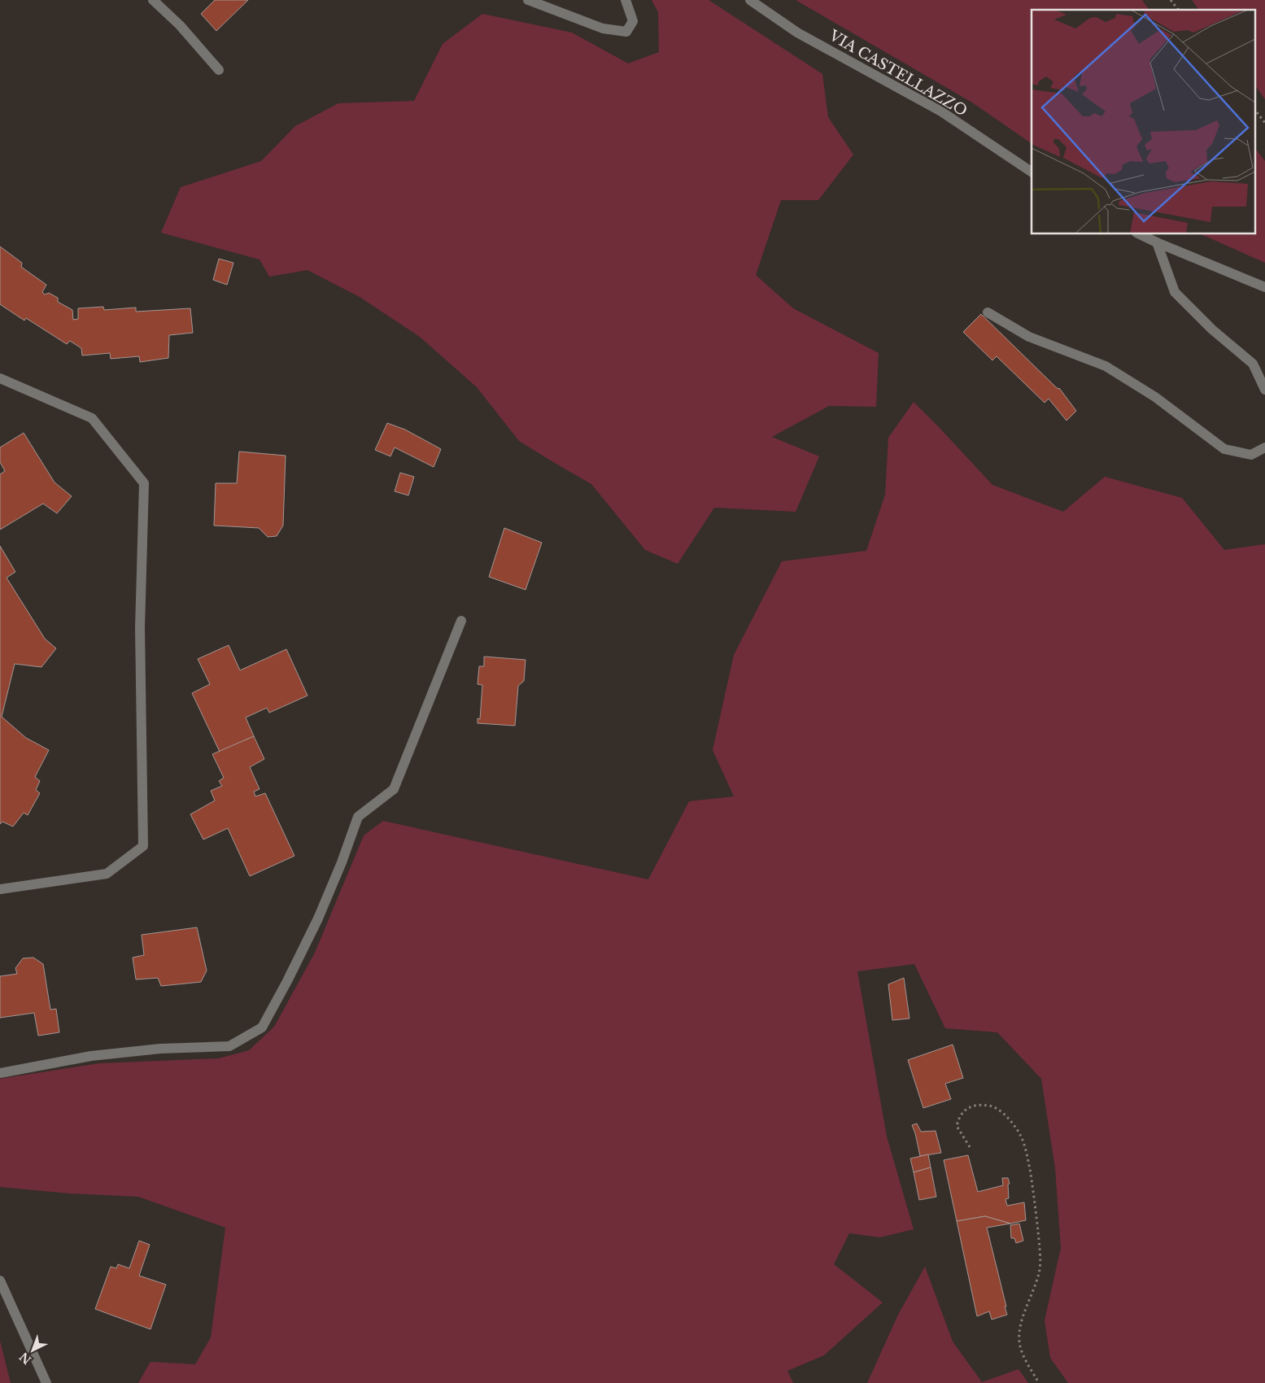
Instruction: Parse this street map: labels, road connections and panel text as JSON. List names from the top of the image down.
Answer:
{
  "streets": {
    "street": ["VIA CASTELLAZZO"]
  },
  "north": "bottom left"
}
